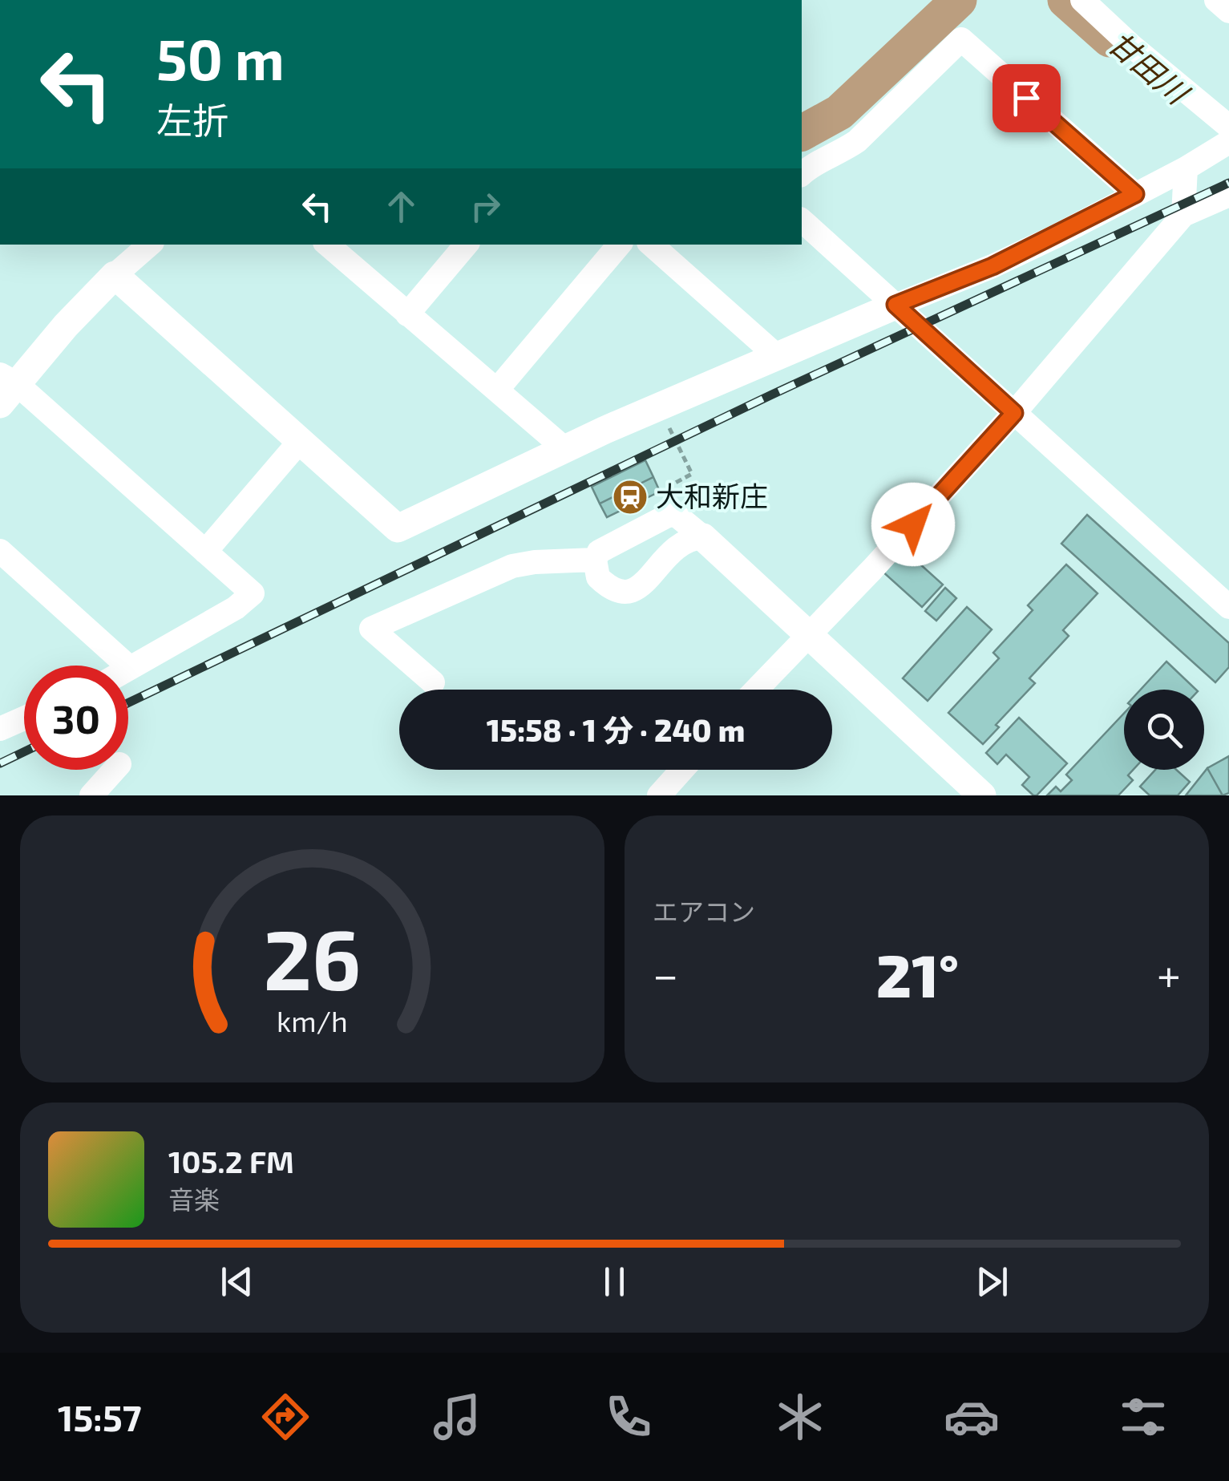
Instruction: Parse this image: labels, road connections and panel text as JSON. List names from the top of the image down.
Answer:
{
  "water": ["甘田川"],
  "places": {
    "station": ["大和新庄"]
  },
  "page": {
    "turn": ["50 m", "左折"],
    "limit": "30",
    "trip": "15:58 · 1 分 · 240 m",
    "tile": "エアコン",
    "heat": ["−", "21°", "+"],
    "song": ["105.2 FM", "音楽"],
    "tabs": "15:57",
    "gauge": ["26", "km/h"]
  }
}
